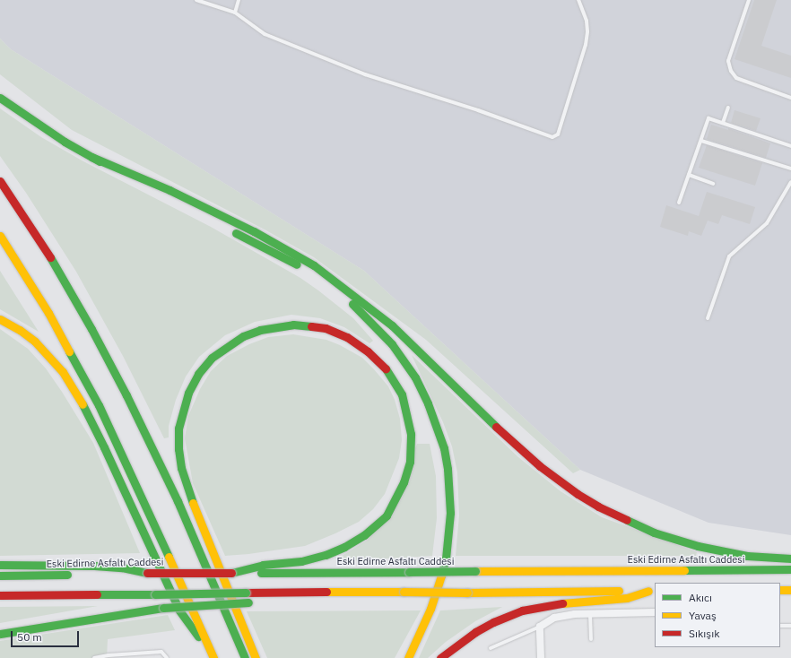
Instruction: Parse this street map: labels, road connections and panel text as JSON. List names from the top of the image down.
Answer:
{
  "streets": {
    "highway": ["Eski Edirne Asfaltı Caddesi"]
  },
  "legend": ["Akıcı", "Yavaş", "Sıkışık"],
  "scale_bar": "50 m"
}
